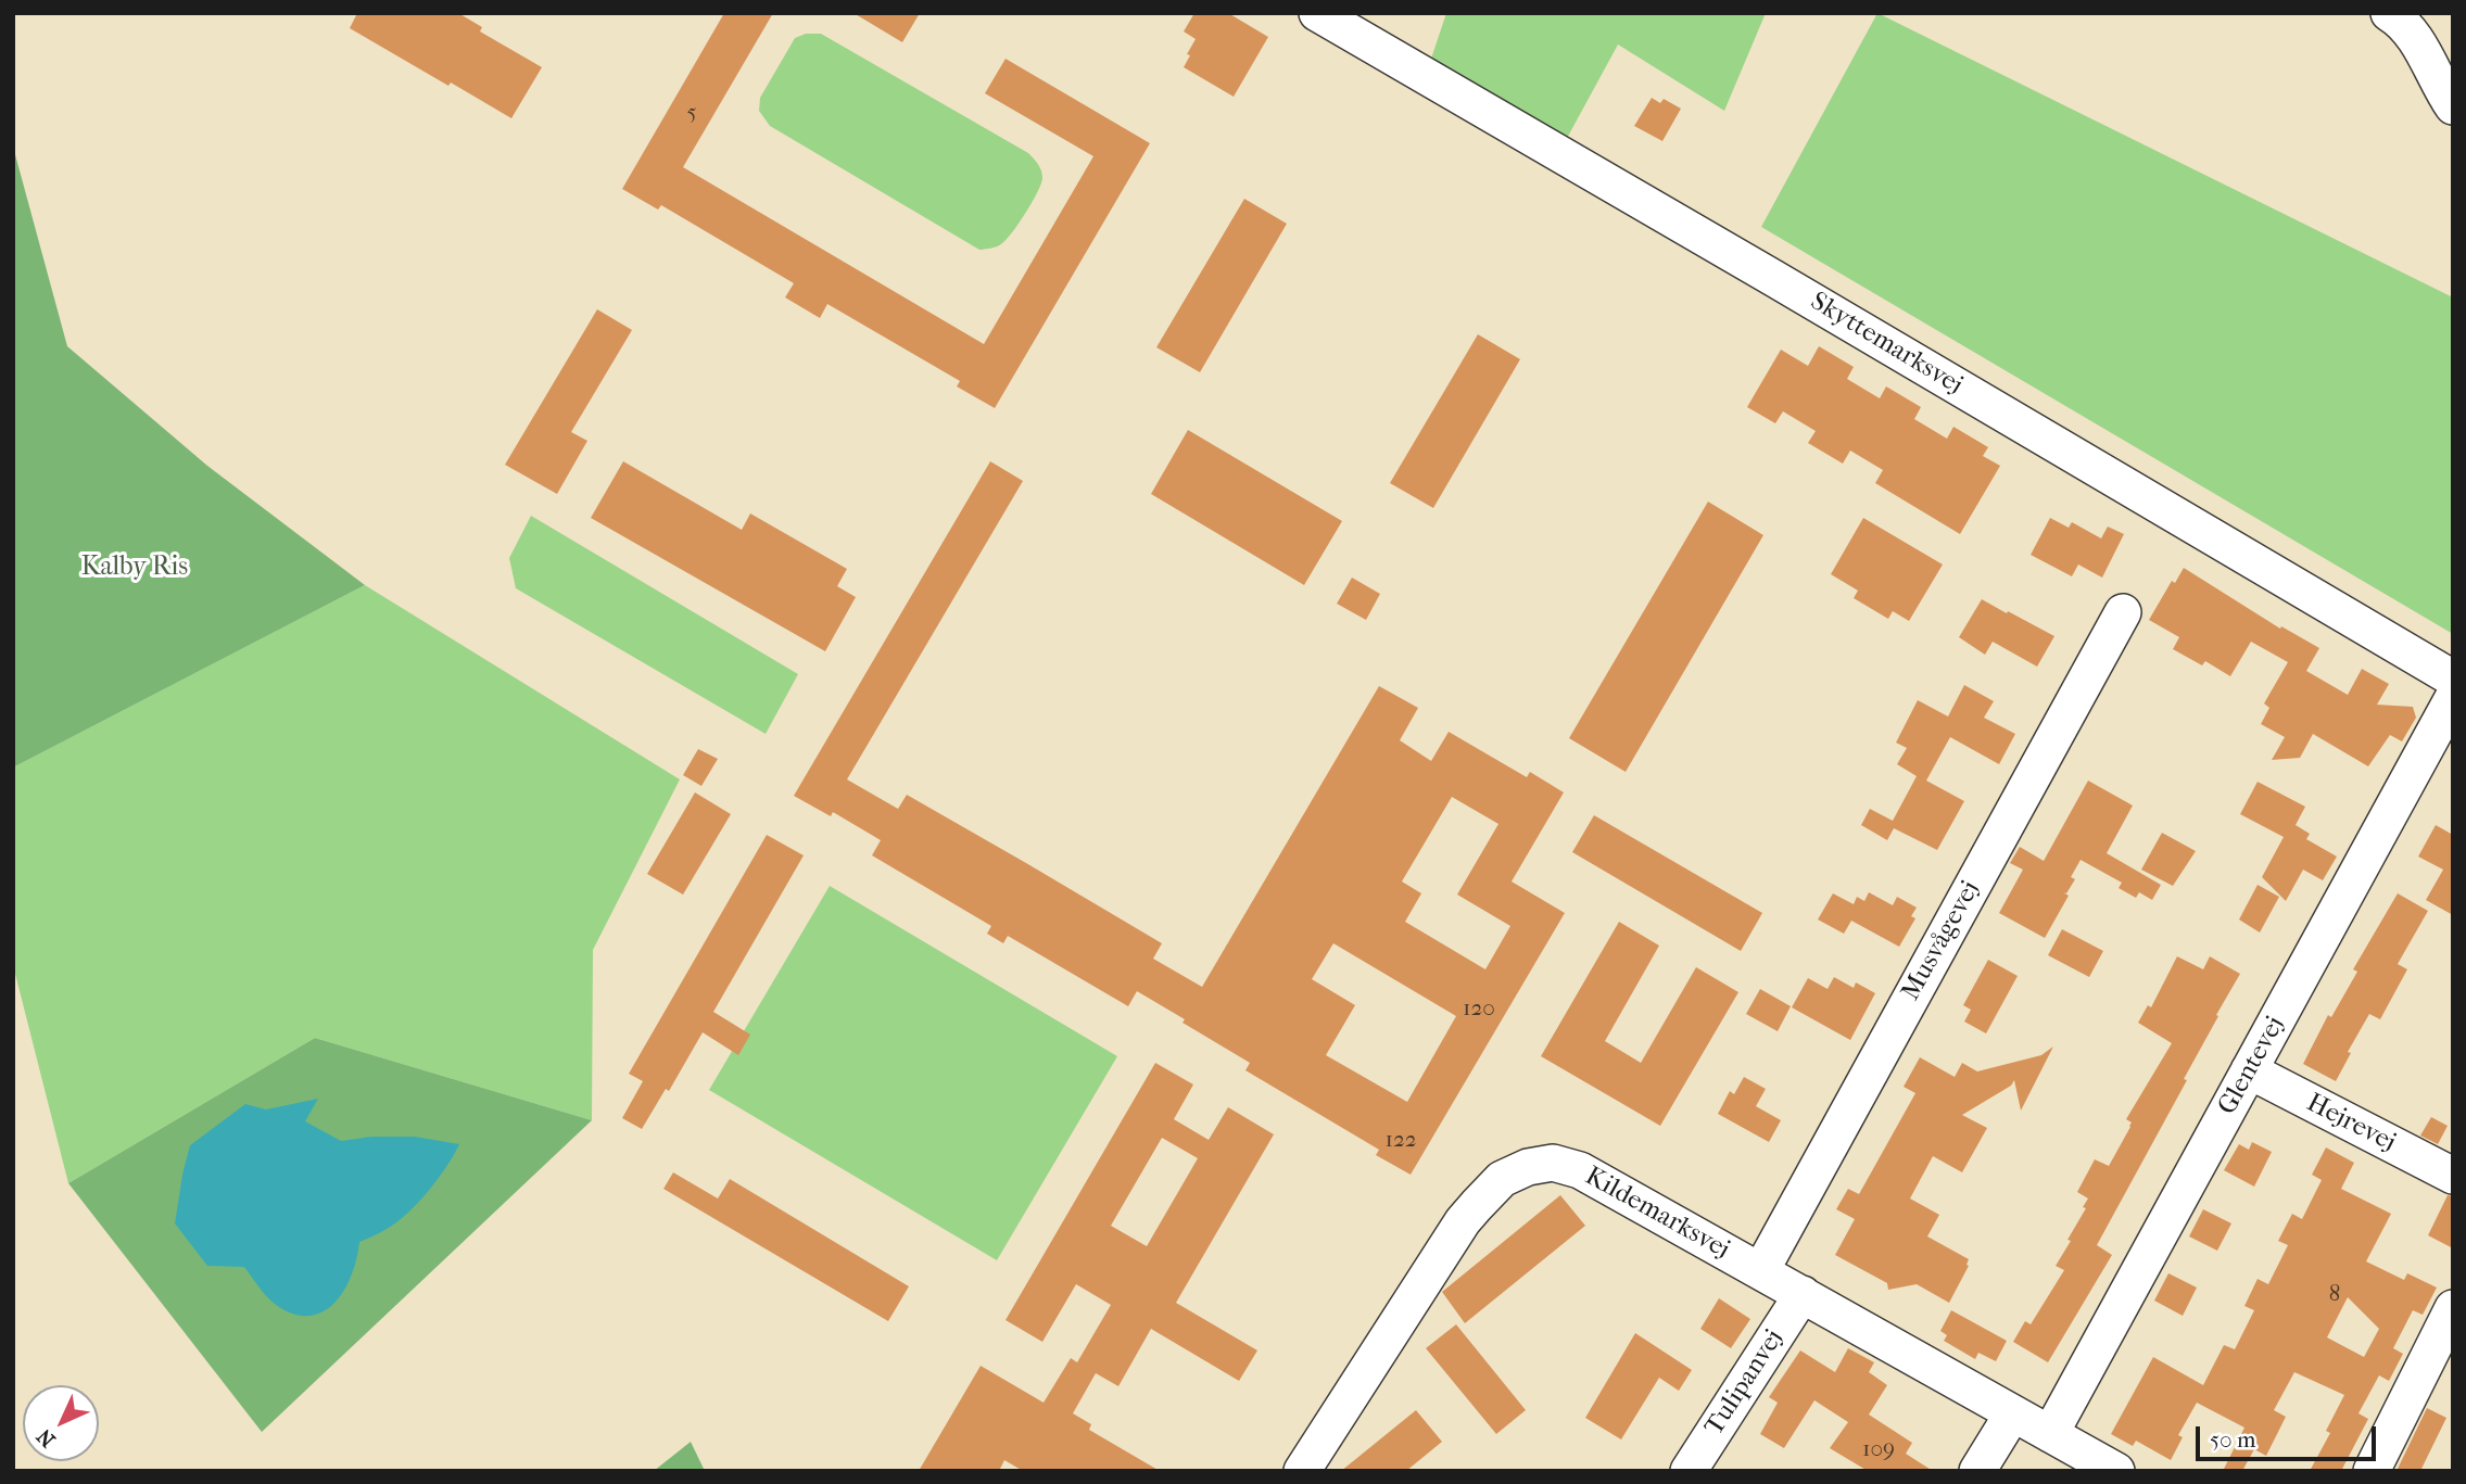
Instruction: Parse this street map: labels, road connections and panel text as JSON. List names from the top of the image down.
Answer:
{
  "streets": {
    "street": [
      "Skyttemarksvej",
      "Musvågevej",
      "Glentevej",
      "Hejrevej",
      "Kildemarksvej",
      "Tulipanvej"
    ]
  },
  "crossings": [
    ["Musvågevej", "Kildemarksvej"],
    ["Glentevej", "Hejrevej"],
    ["Glentevej", "Kildemarksvej"],
    ["Kildemarksvej", "Tulipanvej"]
  ],
  "parks": ["Kalby Ris"],
  "house_numbers": [
    "5",
    "120",
    "122",
    "8",
    "109"
  ],
  "scale_bar": "50 m",
  "north": "bottom left"
}
